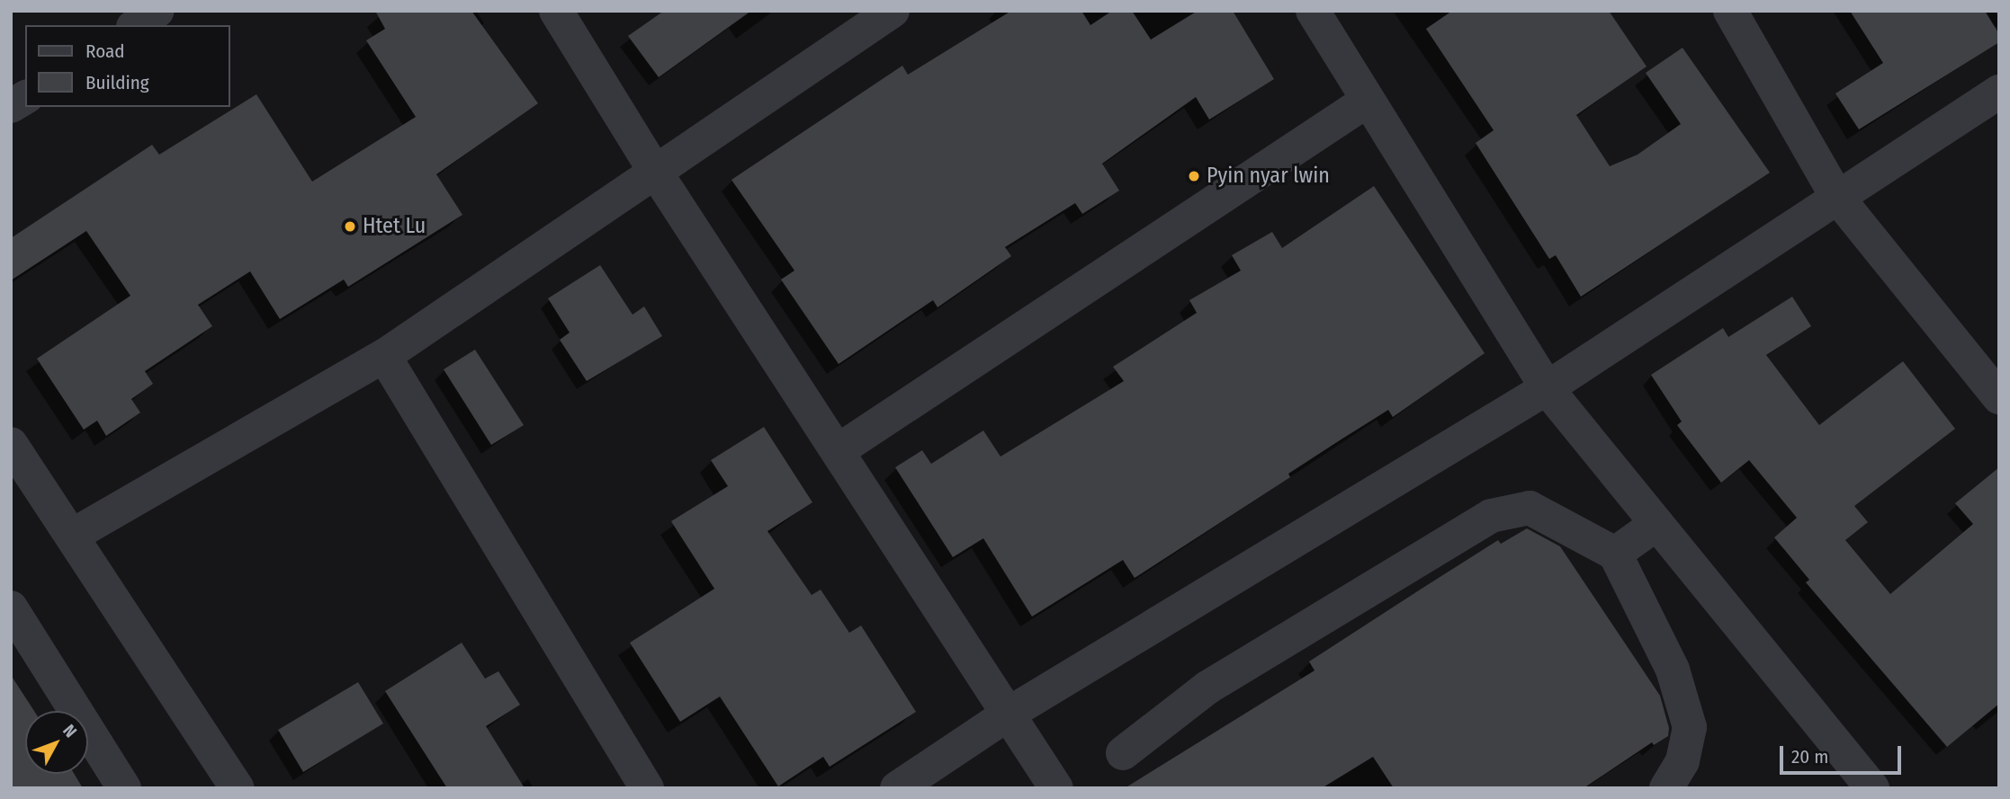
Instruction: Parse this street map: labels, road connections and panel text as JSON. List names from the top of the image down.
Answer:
{
  "places": ["Pyin nyar lwin", "Htet Lu"],
  "legend": ["Road", "Building"],
  "scale_bar": "20 m",
  "north": "top right"
}
